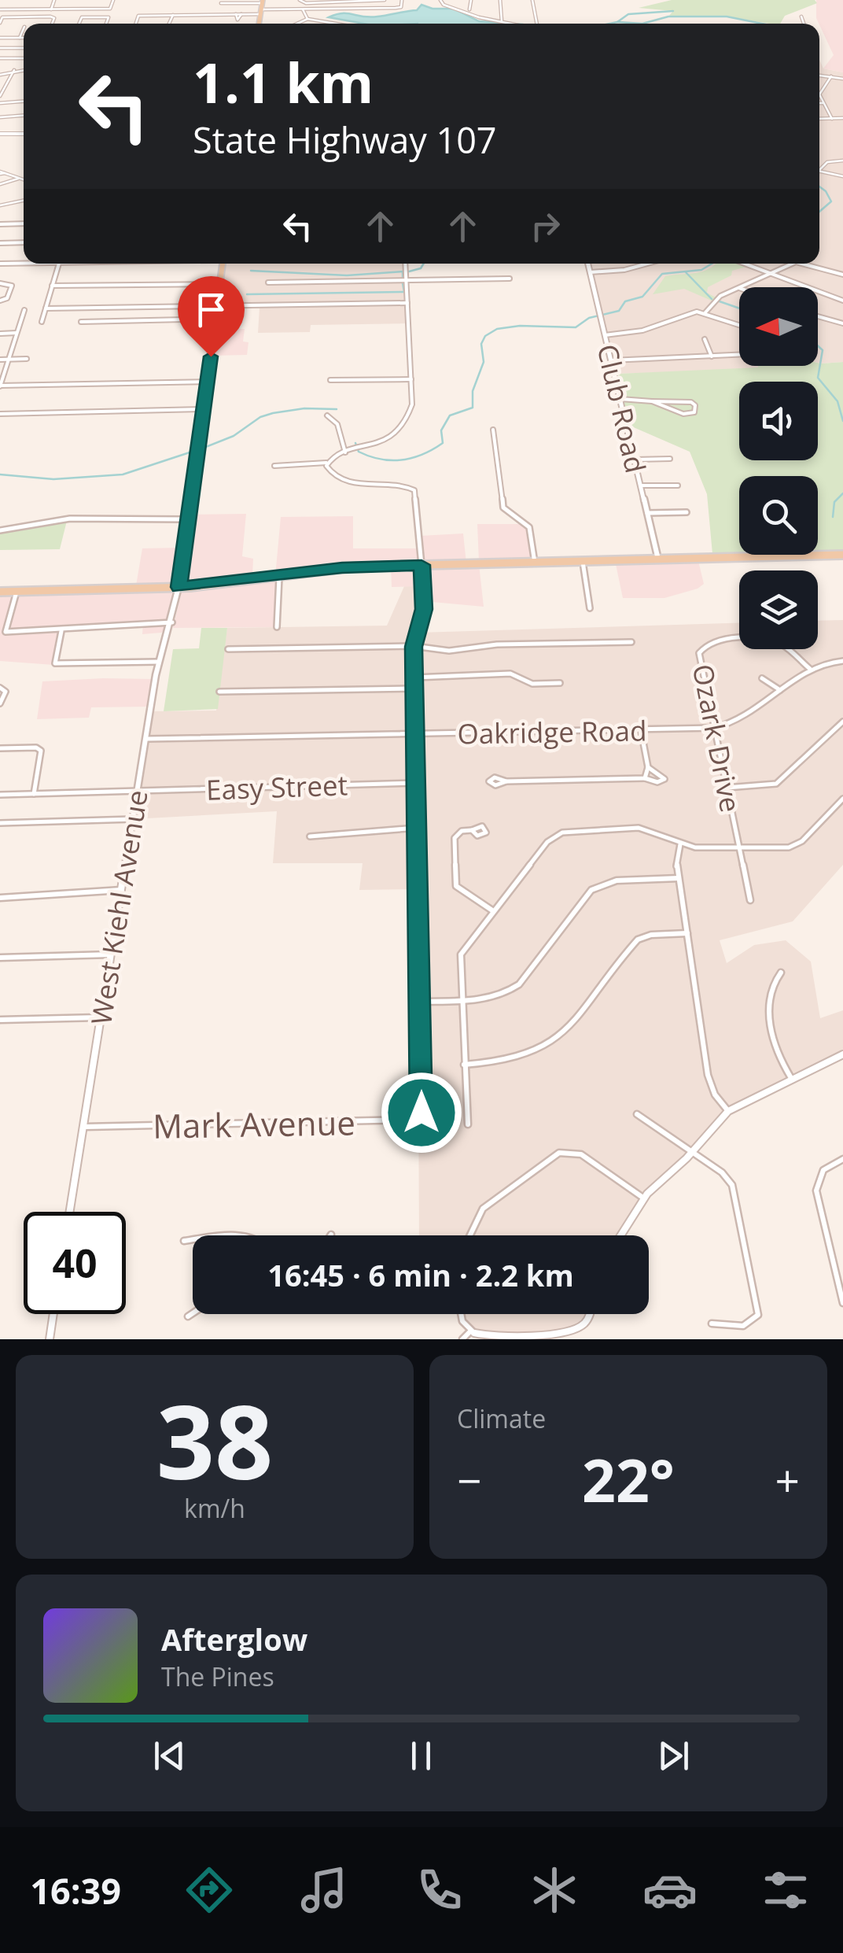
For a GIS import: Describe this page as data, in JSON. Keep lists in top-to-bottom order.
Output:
{
  "streets": {
    "street": [
      "Club Road",
      "Oakridge Road",
      "Ozark Drive",
      "Easy Street",
      "West Kiehl Avenue",
      "Mark Avenue"
    ]
  },
  "crossings": [
    ["Oakridge Road", "Ozark Drive"],
    ["Oakridge Road", "West Kiehl Avenue"],
    ["Easy Street", "West Kiehl Avenue"],
    ["West Kiehl Avenue", "Mark Avenue"]
  ],
  "north": "left",
  "page": {
    "turn": ["1.1 km", "State Highway 107"],
    "limit": "40",
    "trip": "16:45 · 6 min · 2.2 km",
    "tile": [
      ["38", "km/h"],
      "Climate"
    ],
    "heat": ["−", "22°", "+"],
    "song": ["Afterglow", "The Pines"],
    "tabs": "16:39"
  }
}
